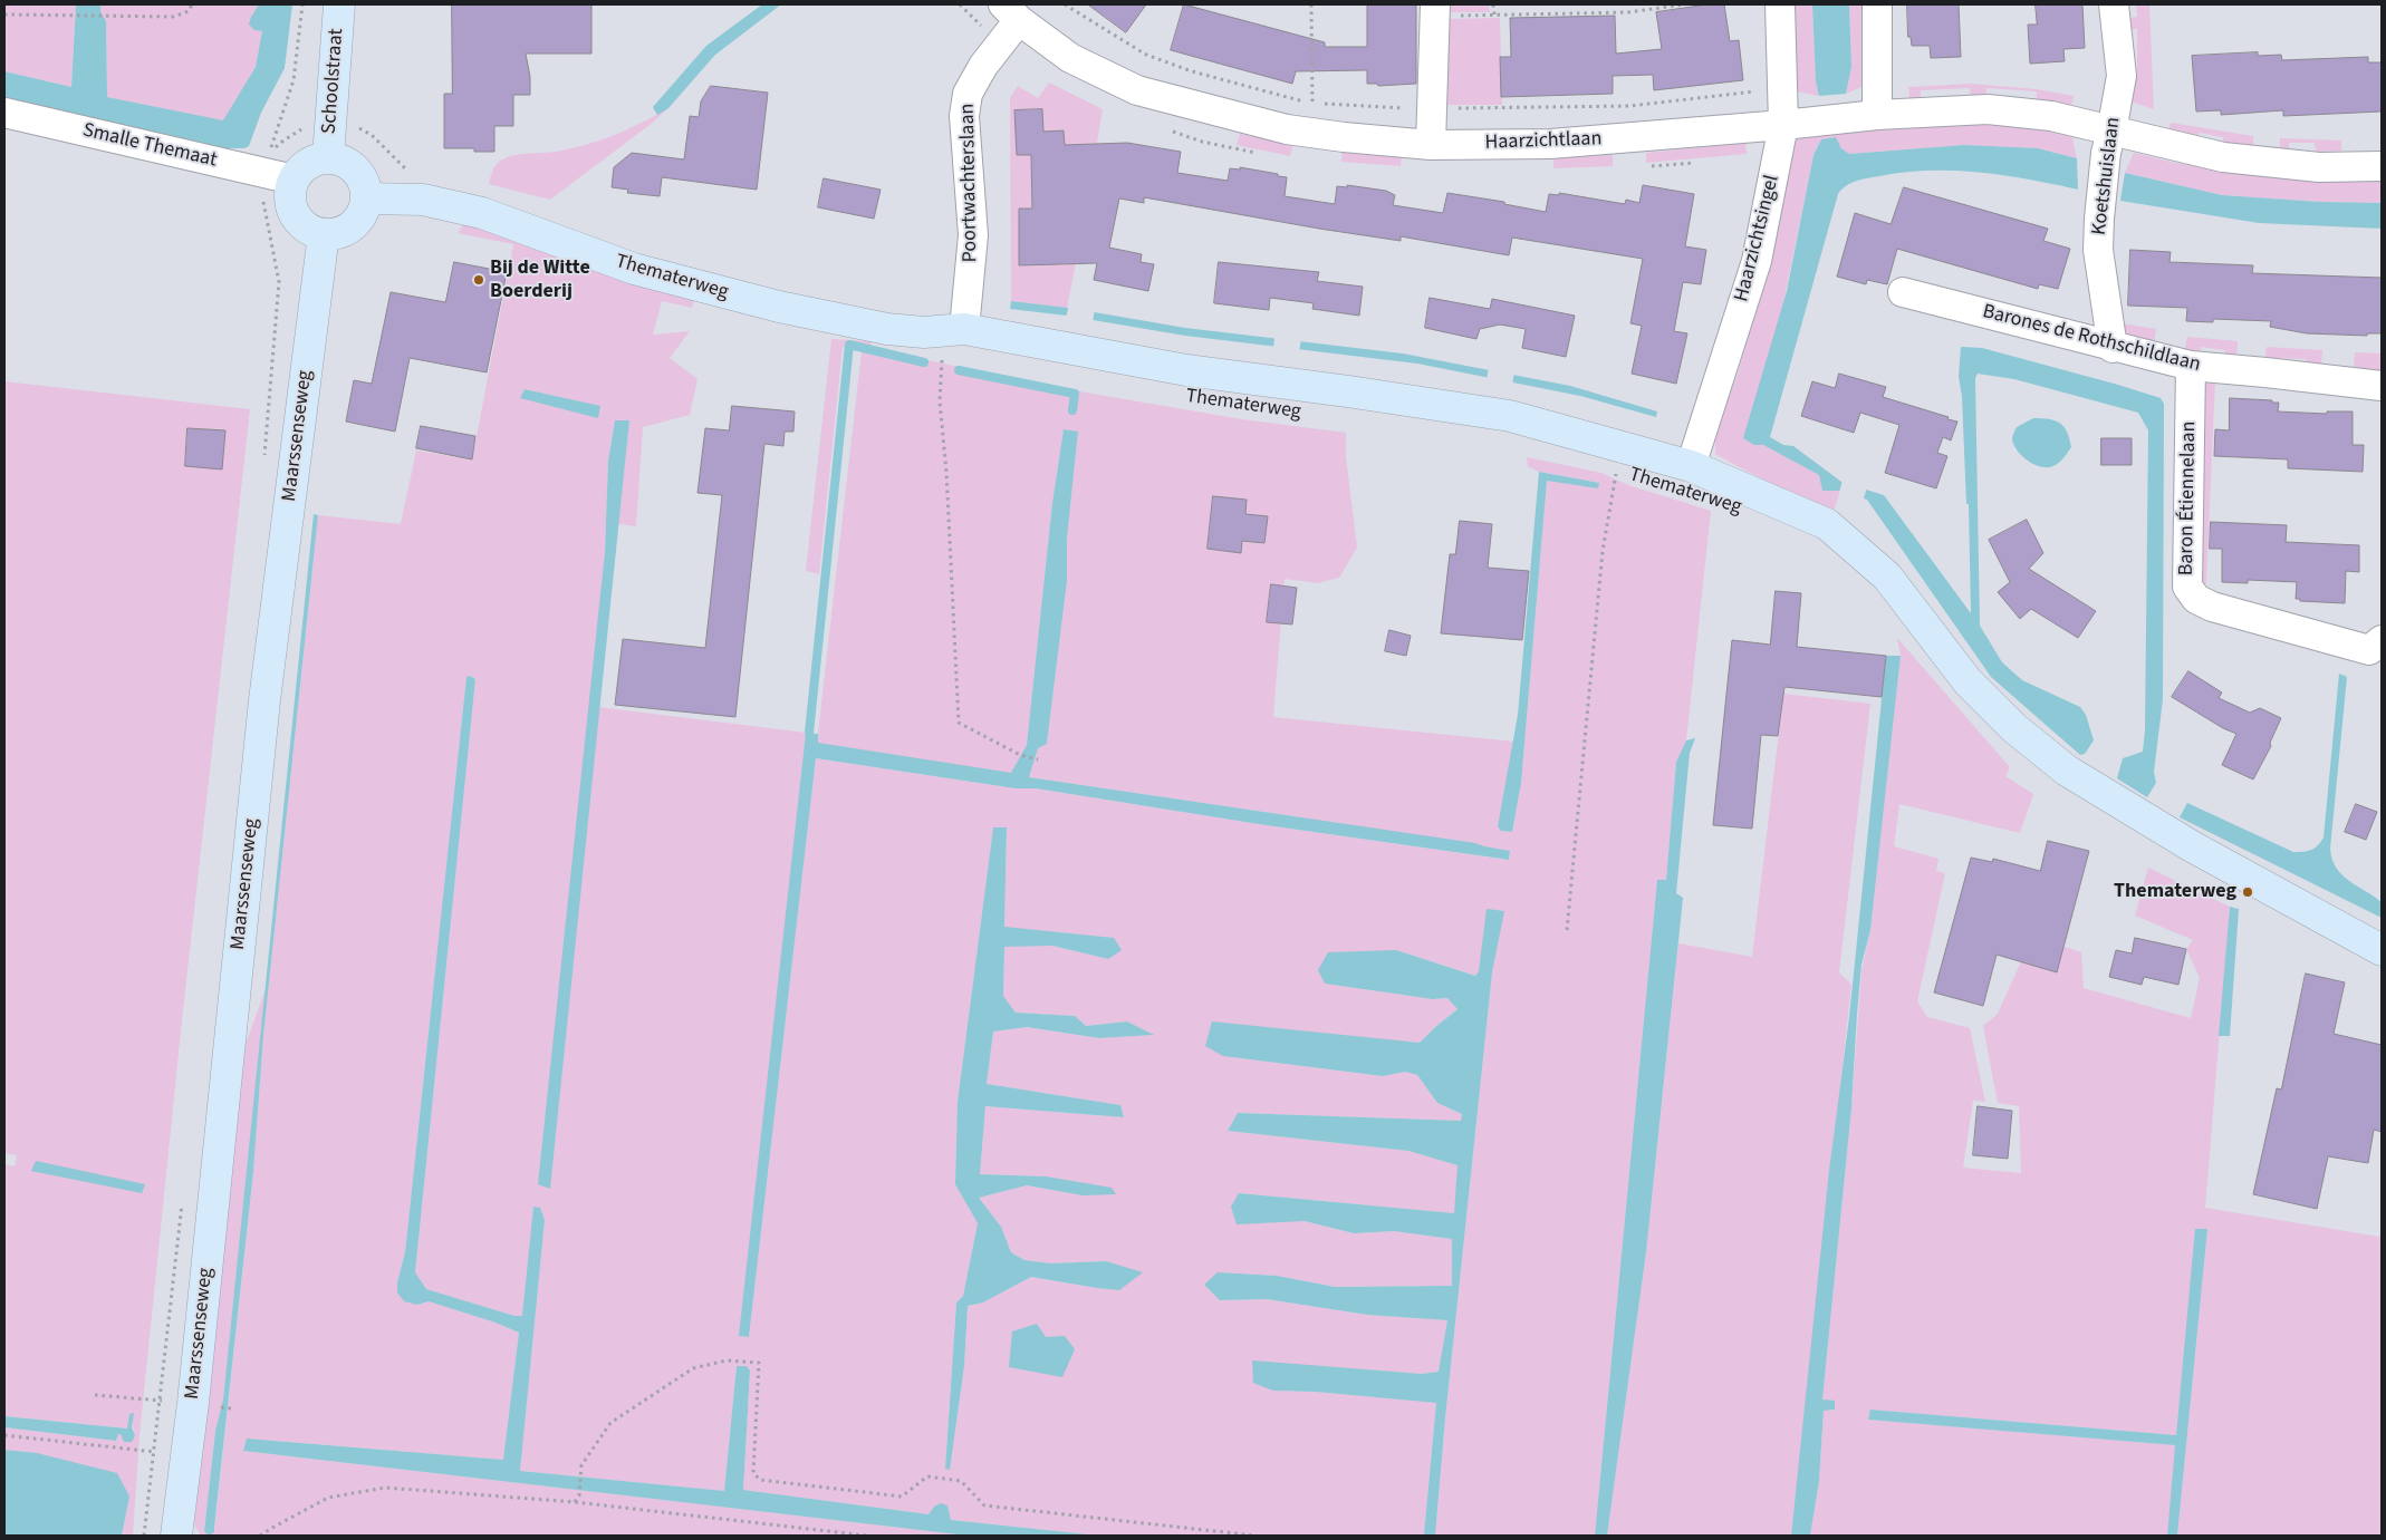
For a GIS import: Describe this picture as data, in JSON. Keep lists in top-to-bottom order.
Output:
{
  "streets": {
    "street": [
      "Schoolstraat",
      "Haarzichtlaan",
      "Smalle Themaat",
      "Koetshuislaan",
      "Poortwachterslaan",
      "Haarzichtsingel",
      "Thematerweg",
      "Barones de Rothschildlaan",
      "Maarssenseweg",
      "Baron Étiennelaan"
    ]
  },
  "crossings": [
    ["Schoolstraat", "Smalle Themaat"],
    ["Schoolstraat", "Thematerweg"],
    ["Schoolstraat", "Maarssenseweg"],
    ["Haarzichtlaan", "Koetshuislaan"],
    ["Haarzichtlaan", "Poortwachterslaan"],
    ["Haarzichtlaan", "Haarzichtsingel"],
    ["Smalle Themaat", "Thematerweg"],
    ["Smalle Themaat", "Maarssenseweg"],
    ["Koetshuislaan", "Barones de Rothschildlaan"],
    ["Poortwachterslaan", "Thematerweg"],
    ["Haarzichtsingel", "Thematerweg"],
    ["Thematerweg", "Maarssenseweg"],
    ["Barones de Rothschildlaan", "Baron Étiennelaan"]
  ],
  "places": ["Bij de Witte Boerderij", "Thematerweg"]
}
